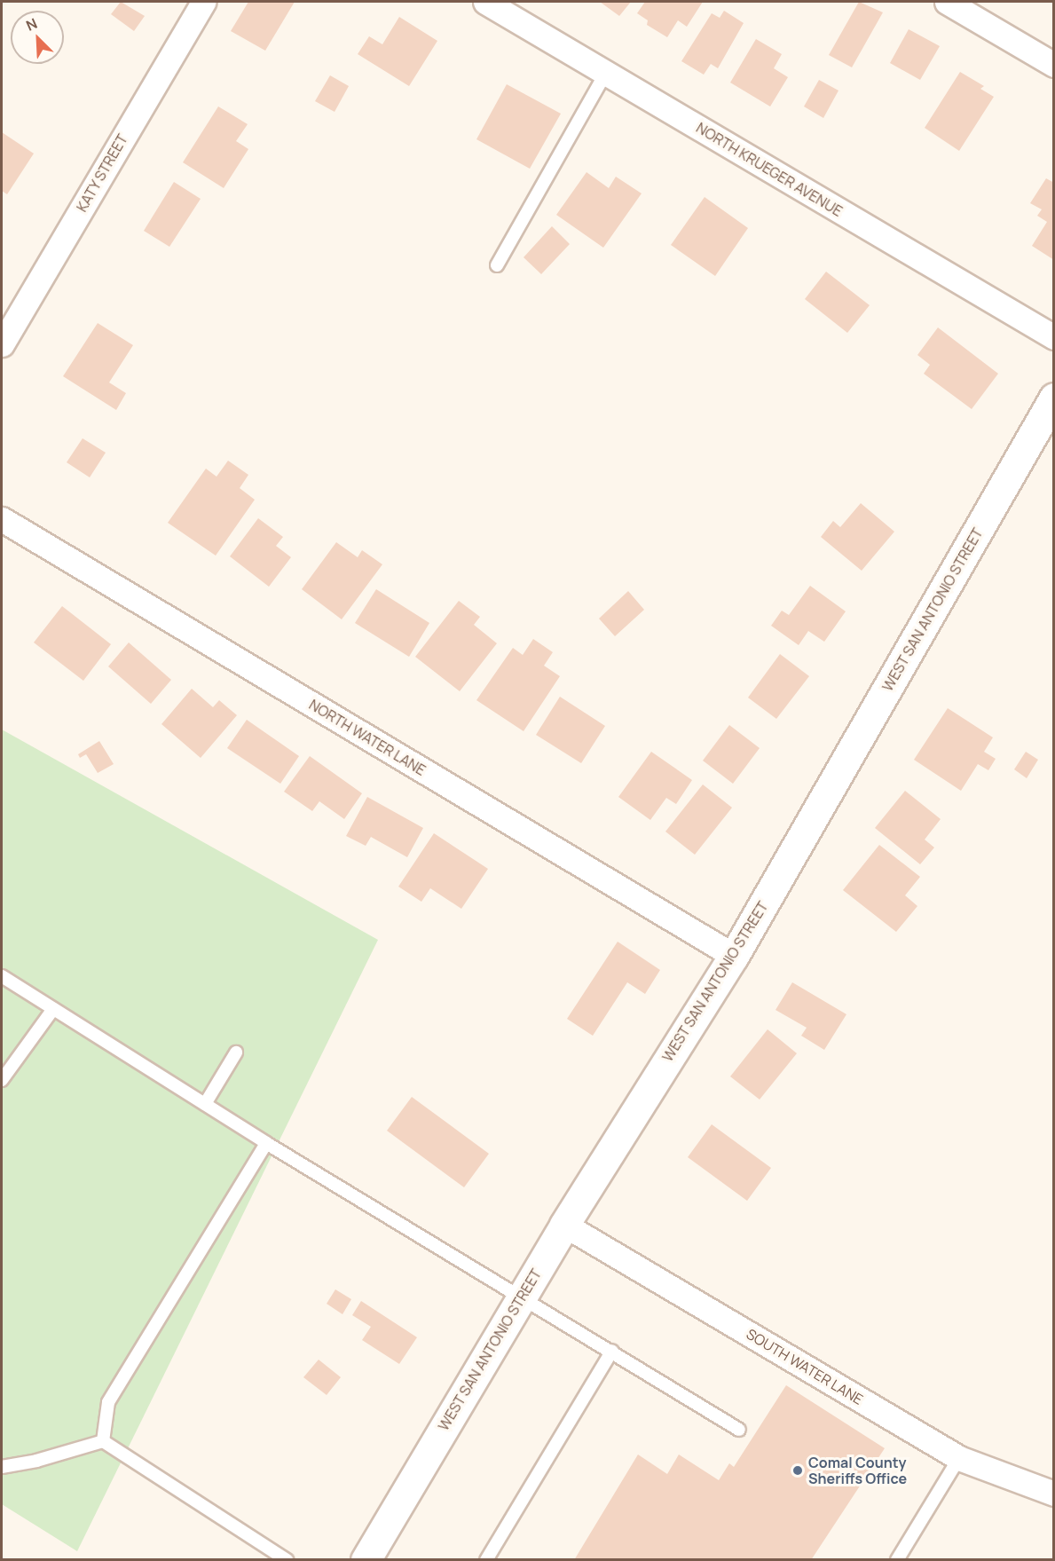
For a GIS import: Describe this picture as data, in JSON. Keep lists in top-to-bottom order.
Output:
{
  "streets": {
    "street": [
      "NORTH KRUEGER AVENUE",
      "KATY STREET",
      "WEST SAN ANTONIO STREET",
      "NORTH WATER LANE",
      "SOUTH WATER LANE"
    ]
  },
  "crossings": [
    ["WEST SAN ANTONIO STREET", "NORTH WATER LANE"],
    ["WEST SAN ANTONIO STREET", "SOUTH WATER LANE"]
  ],
  "places": ["Comal County Sheriffs Office"],
  "north": "top left"
}
